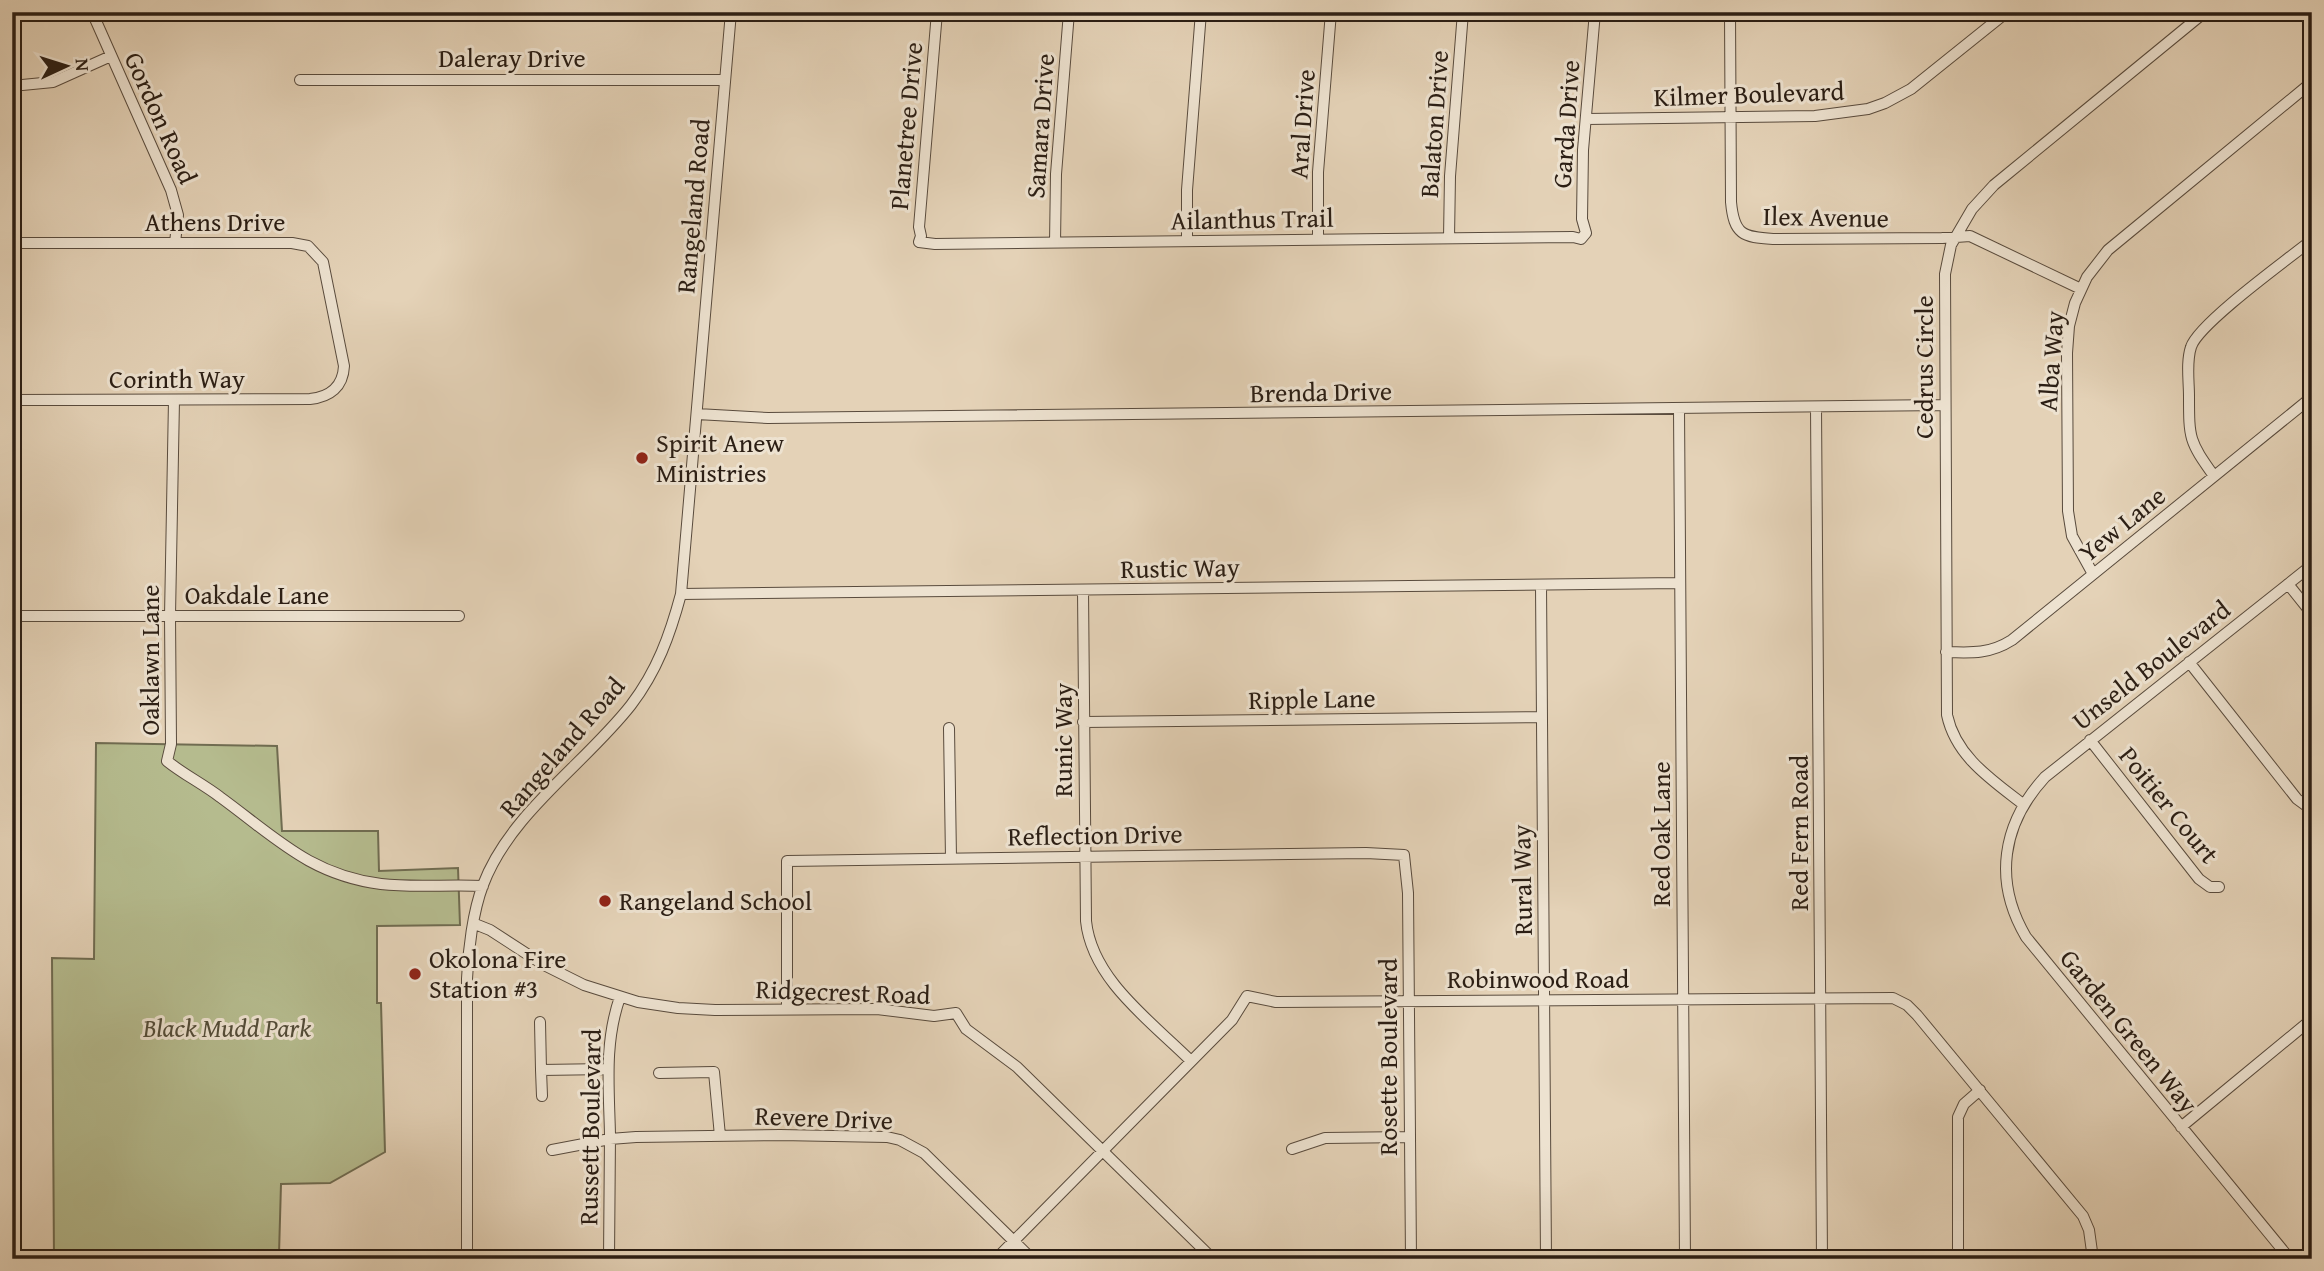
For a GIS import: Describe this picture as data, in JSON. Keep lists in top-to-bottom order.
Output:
{
  "streets": {
    "street": [
      "Daleray Drive",
      "Kilmer Boulevard",
      "Gordon Road",
      "Aral Drive",
      "Balaton Drive",
      "Garda Drive",
      "Planetree Drive",
      "Samara Drive",
      "Rangeland Road",
      "Ilex Avenue",
      "Ailanthus Trail",
      "Athens Drive",
      "Alba Way",
      "Cedrus Circle",
      "Corinth Way",
      "Brenda Drive",
      "Yew Lane",
      "Rustic Way",
      "Oakdale Lane",
      "Oaklawn Lane",
      "Unseld Boulevard",
      "Ripple Lane",
      "Runic Way",
      "Poitier Court",
      "Red Fern Road",
      "Red Oak Lane",
      "Reflection Drive",
      "Rural Way",
      "Robinwood Road",
      "Ridgecrest Road",
      "Garden Green Way",
      "Rosette Boulevard",
      "Revere Drive",
      "Russett Boulevard"
    ]
  },
  "crossings": [
    ["Daleray Drive", "Rangeland Road"],
    ["Kilmer Boulevard", "Garda Drive"],
    ["Kilmer Boulevard", "Ilex Avenue"],
    ["Gordon Road", "Athens Drive"],
    ["Aral Drive", "Ailanthus Trail"],
    ["Balaton Drive", "Ailanthus Trail"],
    ["Garda Drive", "Ailanthus Trail"],
    ["Planetree Drive", "Ailanthus Trail"],
    ["Samara Drive", "Ailanthus Trail"],
    ["Rangeland Road", "Brenda Drive"],
    ["Rangeland Road", "Rustic Way"],
    ["Rangeland Road", "Oaklawn Lane"],
    ["Rangeland Road", "Ridgecrest Road"],
    ["Ilex Avenue", "Alba Way"],
    ["Ilex Avenue", "Cedrus Circle"],
    ["Athens Drive", "Corinth Way"],
    ["Alba Way", "Yew Lane"],
    ["Cedrus Circle", "Brenda Drive"],
    ["Cedrus Circle", "Yew Lane"],
    ["Cedrus Circle", "Unseld Boulevard"],
    ["Cedrus Circle", "Garden Green Way"],
    ["Corinth Way", "Oaklawn Lane"],
    ["Brenda Drive", "Red Fern Road"],
    ["Brenda Drive", "Red Oak Lane"],
    ["Rustic Way", "Runic Way"],
    ["Rustic Way", "Red Oak Lane"],
    ["Rustic Way", "Rural Way"],
    ["Oakdale Lane", "Oaklawn Lane"],
    ["Unseld Boulevard", "Poitier Court"],
    ["Unseld Boulevard", "Garden Green Way"],
    ["Ripple Lane", "Runic Way"],
    ["Ripple Lane", "Rural Way"],
    ["Runic Way", "Reflection Drive"],
    ["Runic Way", "Robinwood Road"],
    ["Red Fern Road", "Robinwood Road"],
    ["Red Oak Lane", "Robinwood Road"],
    ["Reflection Drive", "Ridgecrest Road"],
    ["Reflection Drive", "Rosette Boulevard"],
    ["Rural Way", "Robinwood Road"],
    ["Robinwood Road", "Ridgecrest Road"],
    ["Robinwood Road", "Rosette Boulevard"],
    ["Robinwood Road", "Revere Drive"],
    ["Ridgecrest Road", "Russett Boulevard"],
    ["Revere Drive", "Russett Boulevard"]
  ],
  "parks": ["Black Mudd Park"],
  "places": ["Spirit Anew Ministries", "Rangeland School", "Okolona Fire Station #3"],
  "north": "right"
}
